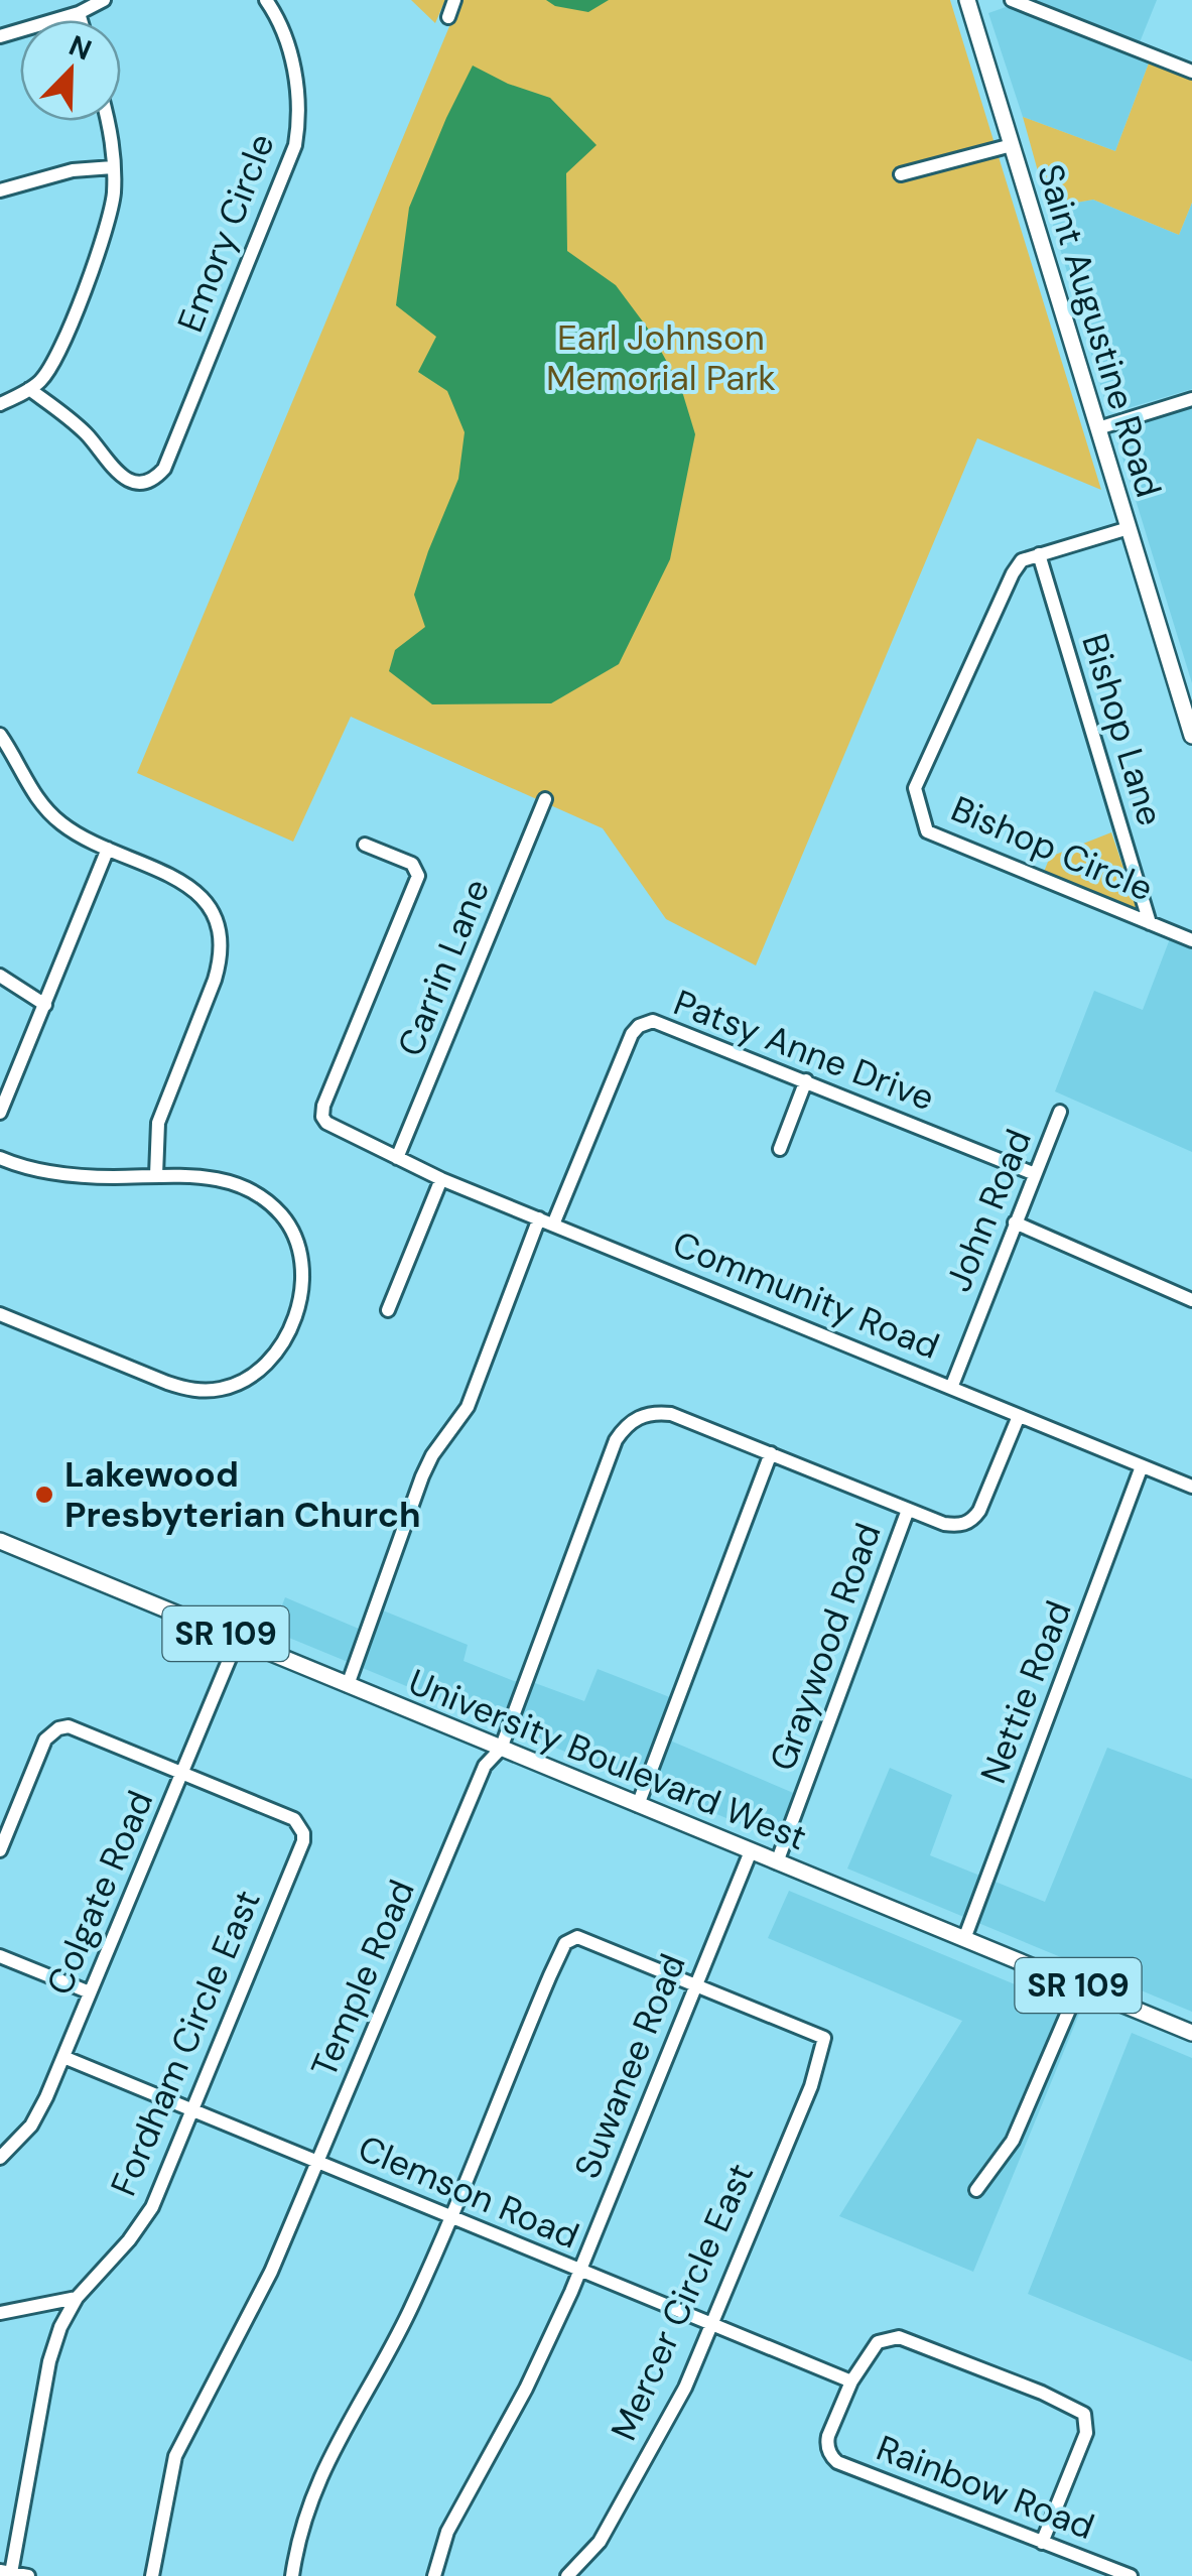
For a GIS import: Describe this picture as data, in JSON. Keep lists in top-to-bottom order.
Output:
{
  "streets": {
    "main road": ["Saint Augustine Road", "SR 109", "University Boulevard West"],
    "street": [
      "Emory Circle",
      "Bishop Lane",
      "Bishop Circle",
      "Carrin Lane",
      "Patsy Anne Drive",
      "John Road",
      "Community Road",
      "Graywood Road",
      "Nettie Road",
      "Colgate Road",
      "Temple Road",
      "Fordham Circle East",
      "Suwanee Road",
      "Clemson Road",
      "Mercer Circle East",
      "Rainbow Road"
    ]
  },
  "crossings": [
    ["Bishop Lane", "Bishop Circle"],
    ["Carrin Lane", "Community Road"],
    ["Patsy Anne Drive", "John Road"],
    ["Patsy Anne Drive", "Community Road"],
    ["John Road", "Community Road"],
    ["Community Road", "Graywood Road"],
    ["Community Road", "Nettie Road"],
    ["Graywood Road", "University Boulevard West"],
    ["Nettie Road", "University Boulevard West"],
    ["University Boulevard West", "Colgate Road"],
    ["University Boulevard West", "Temple Road"],
    ["University Boulevard West", "Suwanee Road"],
    ["Colgate Road", "Fordham Circle East"],
    ["Colgate Road", "Clemson Road"],
    ["Temple Road", "Clemson Road"],
    ["Fordham Circle East", "Clemson Road"],
    ["Suwanee Road", "Clemson Road"],
    ["Suwanee Road", "Mercer Circle East"],
    ["Clemson Road", "Mercer Circle East"],
    ["Clemson Road", "Rainbow Road"]
  ],
  "parks": ["Earl Johnson Memorial Park"],
  "places": ["Lakewood Presbyterian Church"],
  "north": "top right"
}
